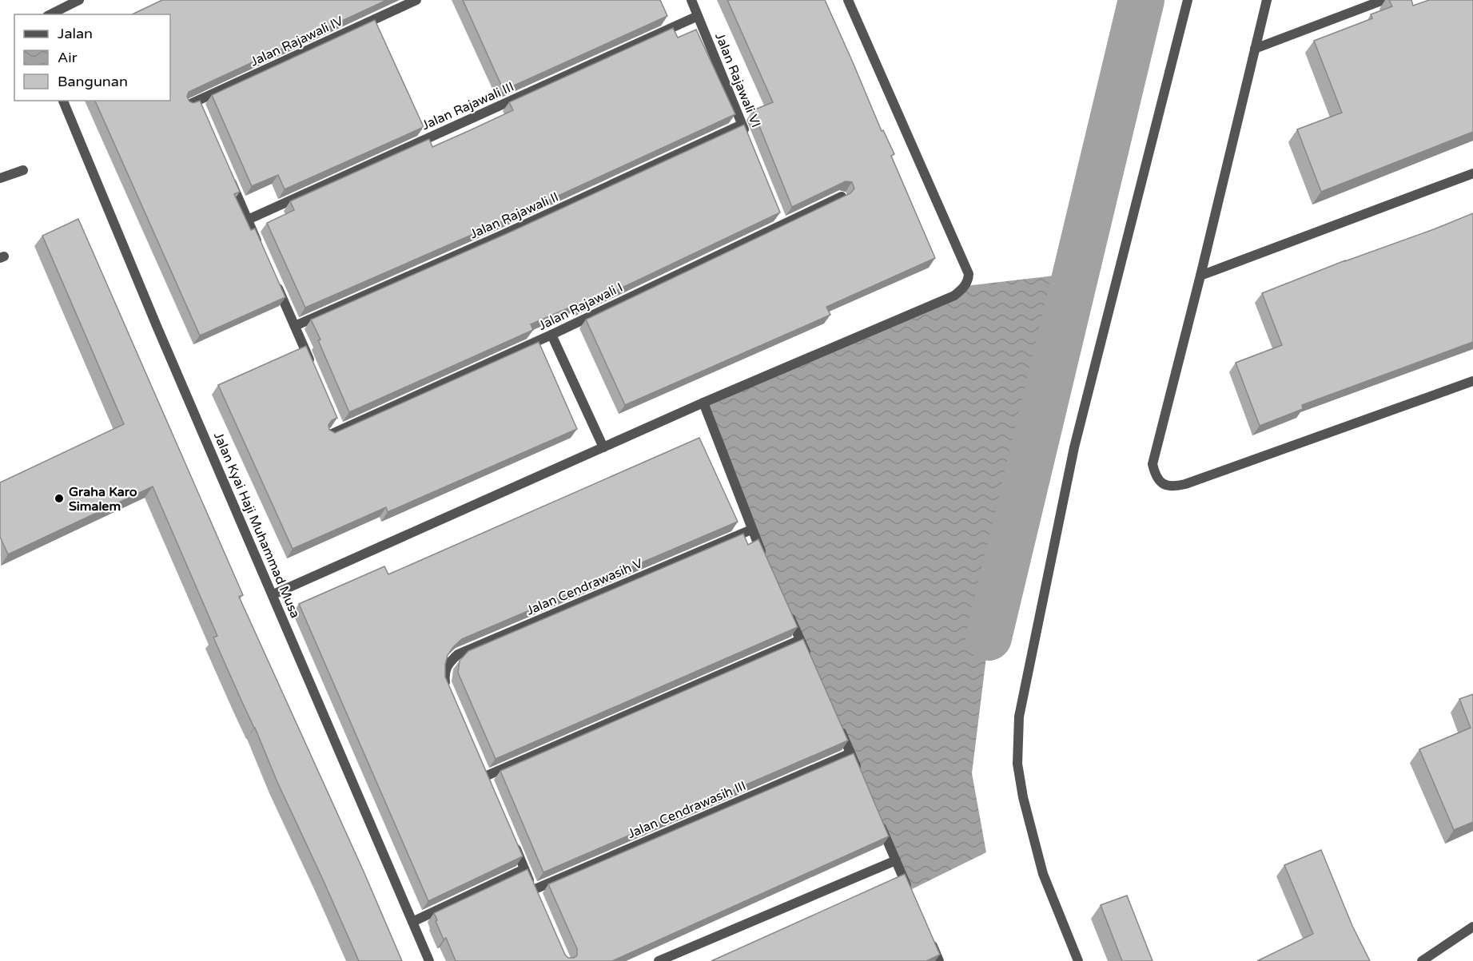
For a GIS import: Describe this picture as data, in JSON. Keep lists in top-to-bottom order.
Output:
{
  "streets": {
    "street": [
      "Jalan Rajawali IV",
      "Jalan Rajawali VI",
      "Jalan Rajawali III",
      "Jalan Rajawali II",
      "Jalan Rajawali I",
      "Jalan Kyai Haji Muhammad Musa",
      "Jalan Cendrawasih V",
      "Jalan Cendrawasih III"
    ]
  },
  "crossings": [
    ["Jalan Rajawali VI", "Jalan Rajawali III"],
    ["Jalan Rajawali VI", "Jalan Rajawali II"]
  ],
  "places": ["Graha Karo Simalem"],
  "legend": ["Jalan", "Air", "Bangunan"]
}
